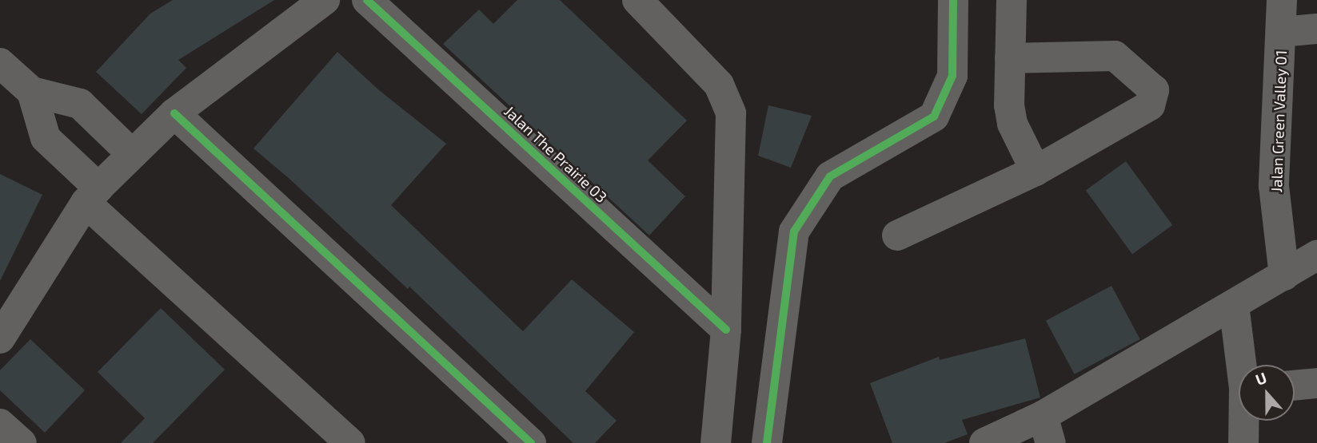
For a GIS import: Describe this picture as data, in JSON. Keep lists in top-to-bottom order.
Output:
{
  "streets": {
    "street": ["Jalan Green Valley 01", "Jalan The Prairie 03"]
  },
  "north": "top"
}
